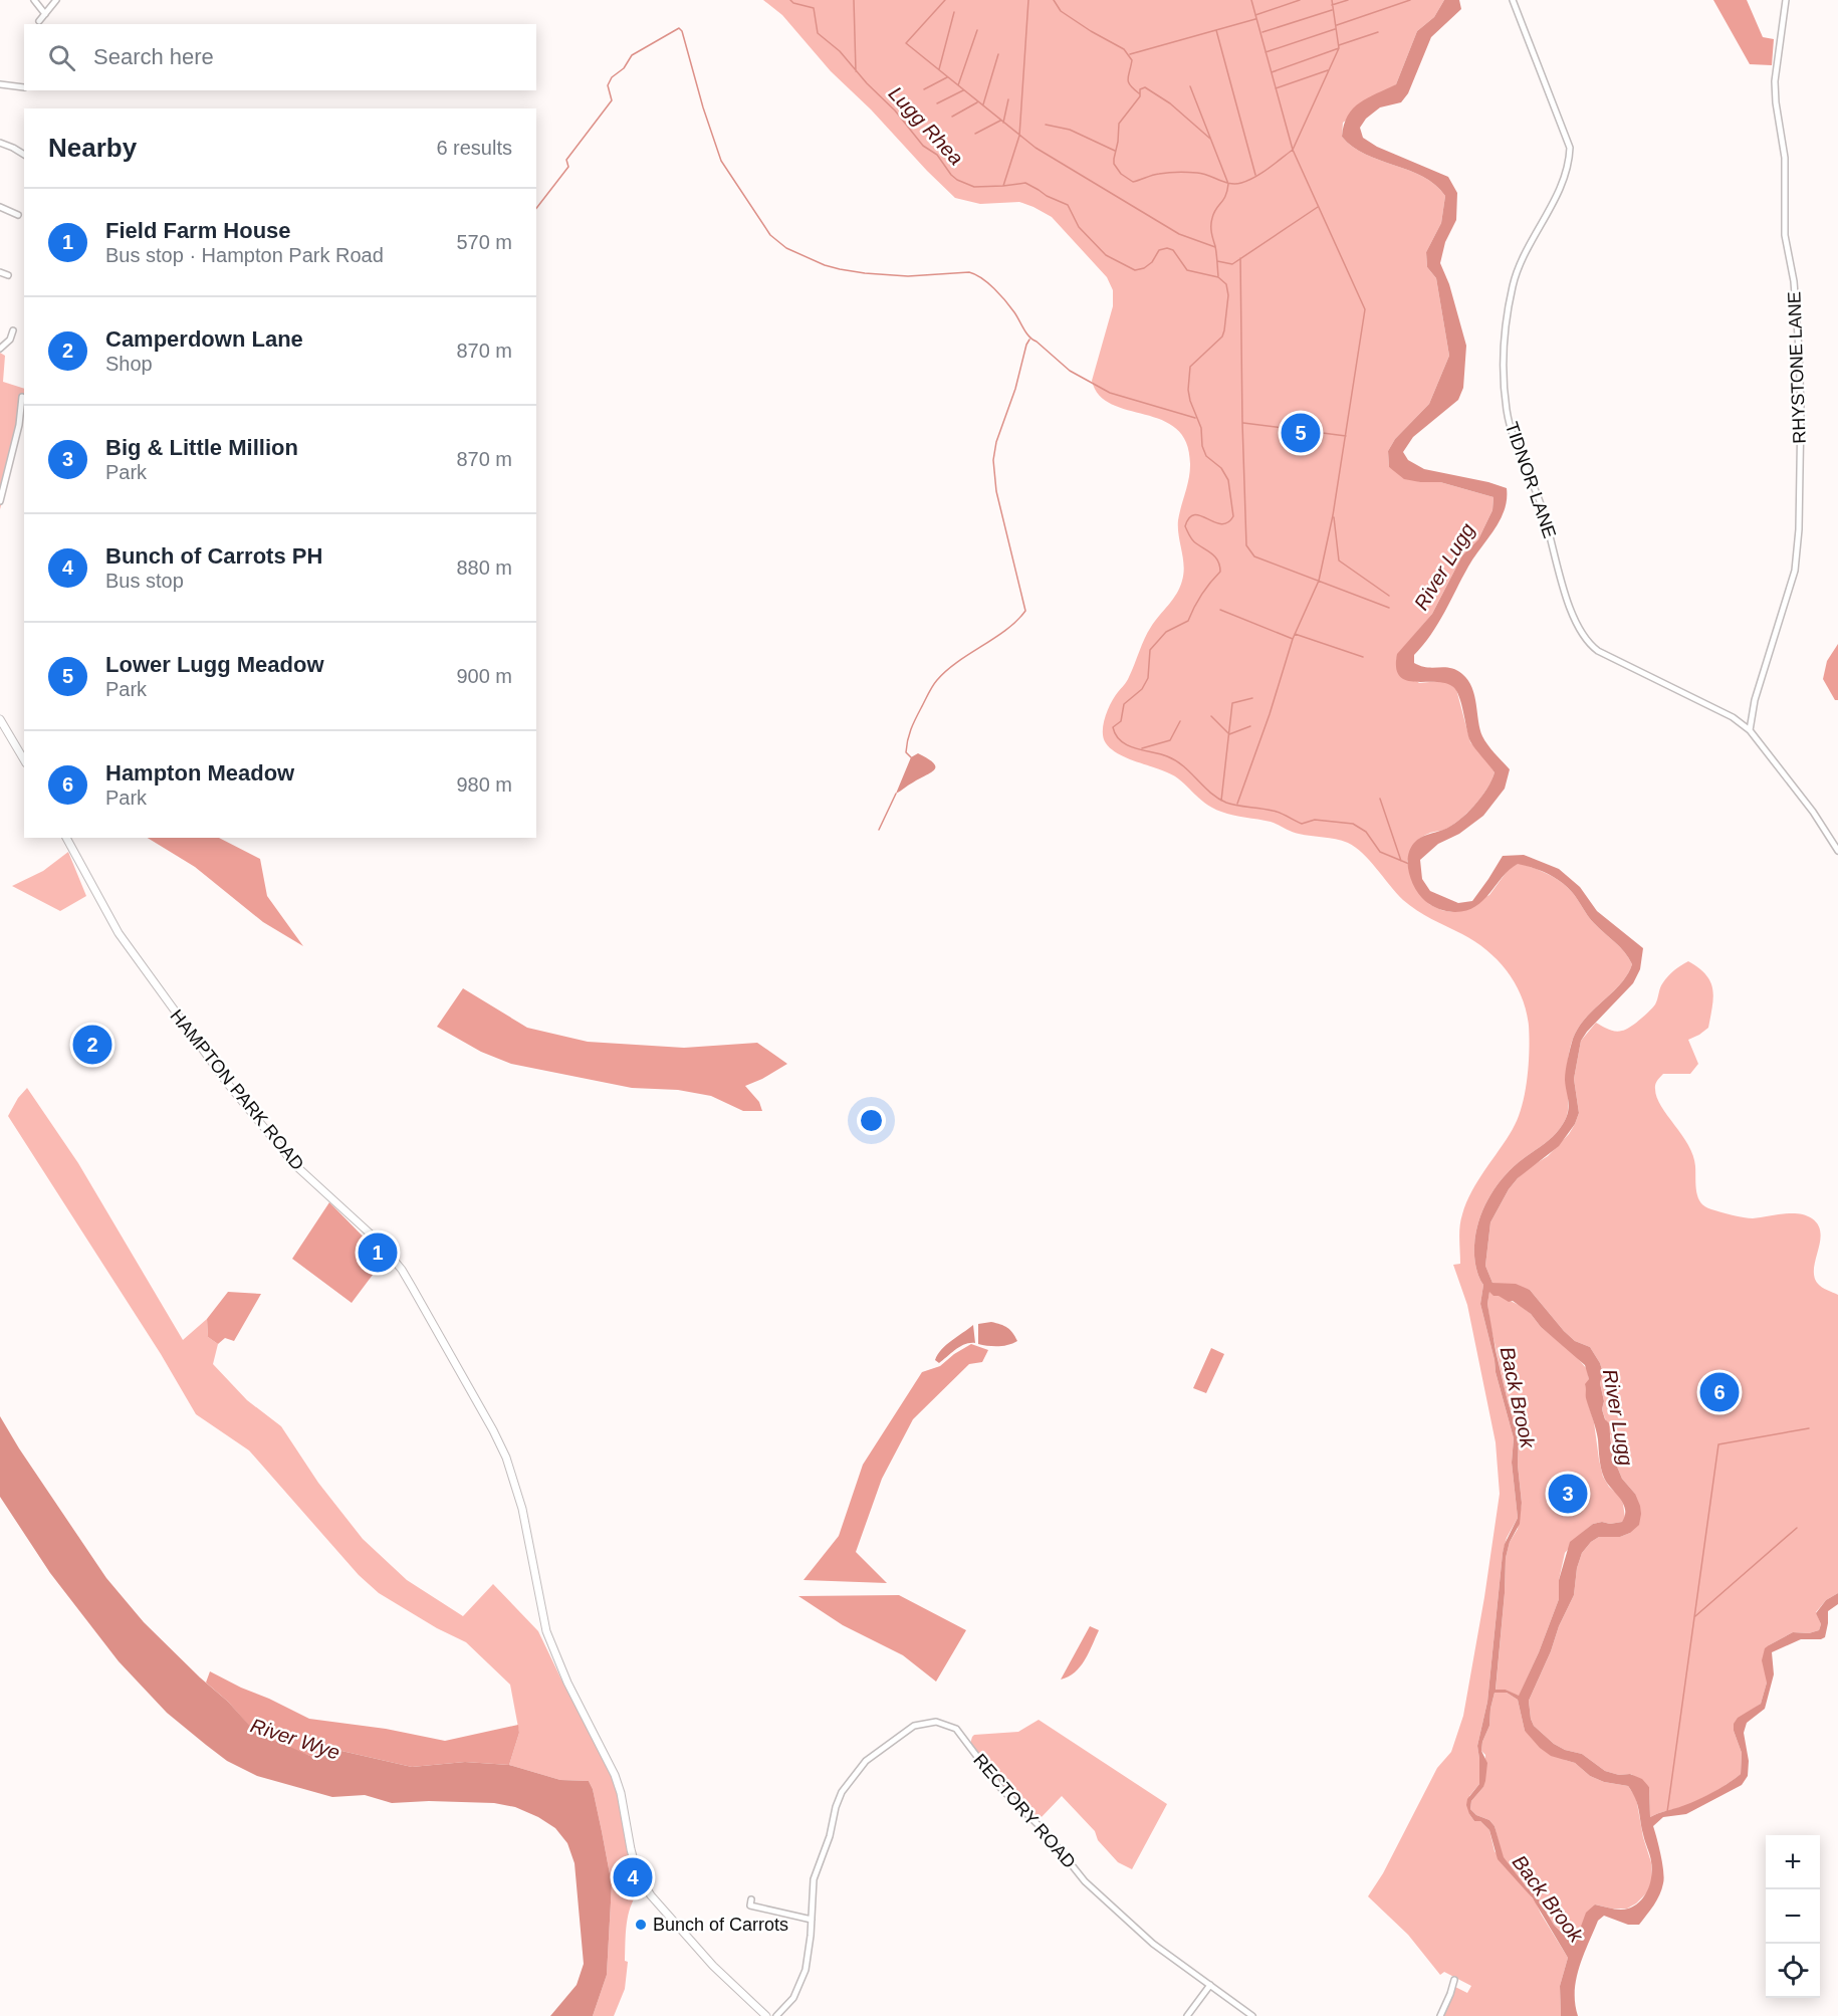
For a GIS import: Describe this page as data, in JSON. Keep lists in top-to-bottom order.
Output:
{
  "streets": {
    "main road": ["HAMPTON PARK ROAD"],
    "street": ["RHYSTONE LANE", "TIDNOR LANE", "RECTORY ROAD"]
  },
  "crossings": [
    ["RHYSTONE LANE", "TIDNOR LANE"]
  ],
  "water": [
    "Lugg Rhea",
    "River Lugg",
    "Back Brook",
    "River Wye"
  ],
  "places": ["Bunch of Carrots"],
  "page": {
    "search": "Search here",
    "heading": ["Nearby", "6 results"],
    "list": [
      {
        "mark": "1",
        "name": "Field Farm House",
        "note": "Bus stop · Hampton Park Road",
        "value": "570 m"
      },
      {
        "mark": "2",
        "name": "Camperdown Lane",
        "note": "Shop",
        "value": "870 m"
      },
      {
        "mark": "3",
        "name": "Big & Little Million",
        "note": "Park",
        "value": "870 m"
      },
      {
        "mark": "4",
        "name": "Bunch of Carrots PH",
        "note": "Bus stop",
        "value": "880 m"
      },
      {
        "mark": "5",
        "name": "Lower Lugg Meadow",
        "note": "Park",
        "value": "900 m"
      },
      {
        "mark": "6",
        "name": "Hampton Meadow",
        "note": "Park",
        "value": "980 m"
      }
    ],
    "pins": [
      "5",
      "2",
      "1",
      "6",
      "3",
      "4"
    ],
    "map_buttons": ["+", "−"]
  }
}
